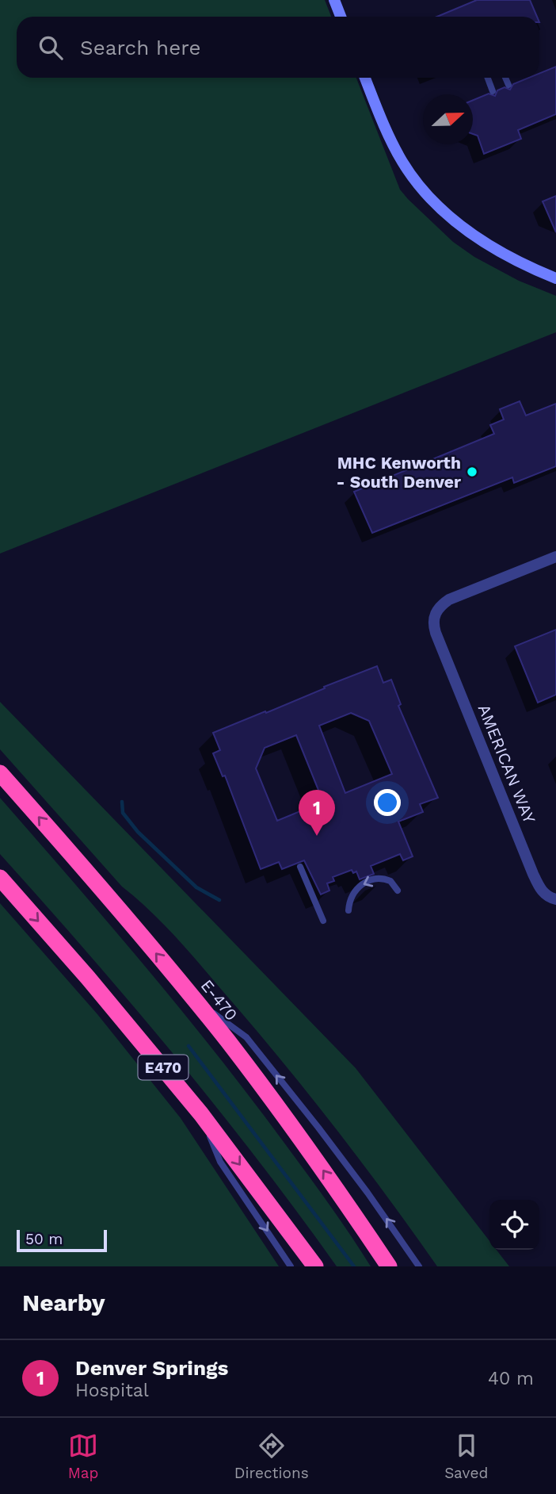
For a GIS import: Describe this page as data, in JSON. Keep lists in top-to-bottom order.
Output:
{
  "streets": {
    "highway": ["E-470", "E470"],
    "street": ["AMERICAN WAY"]
  },
  "places": ["MHC Kenworth - South Denver"],
  "scale_bar": "50 m",
  "north": "right",
  "page": {
    "search": "Search here",
    "pins": "1",
    "scale": "50 m",
    "heading": "Nearby",
    "list": [
      {
        "mark": "1",
        "name": "Denver Springs",
        "note": "Hospital",
        "value": "40 m"
      }
    ],
    "nav": ["Map", "Directions", "Saved"]
  }
}
